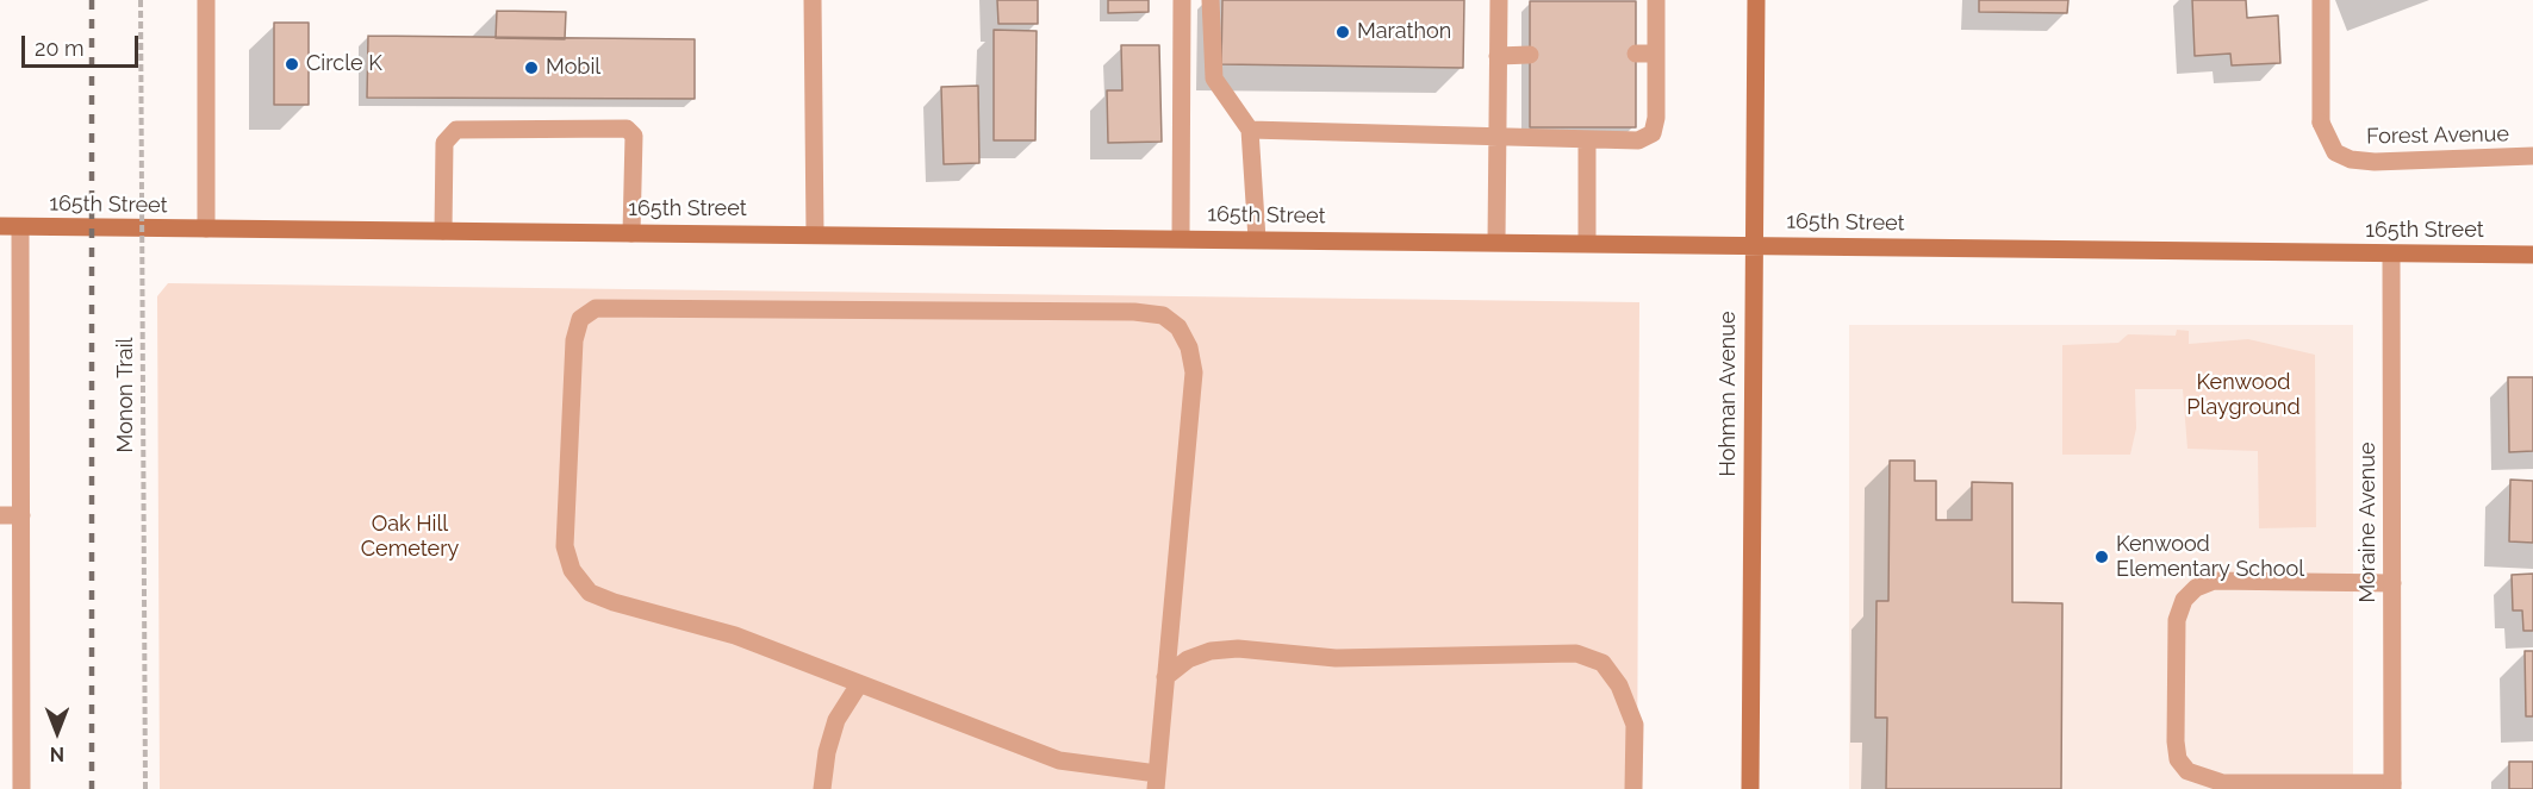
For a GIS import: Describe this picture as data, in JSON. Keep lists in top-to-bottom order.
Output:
{
  "streets": {
    "main road": ["165th Street", "Hohman Avenue"],
    "street": ["Forest Avenue", "Moraine Avenue"],
    "path": ["Monon Trail"]
  },
  "crossings": [
    ["165th Street", "Hohman Avenue"],
    ["165th Street", "Moraine Avenue"]
  ],
  "parks": ["Kenwood Playground", "Oak Hill Cemetery"],
  "places": [
    "Marathon",
    "Circle K",
    "Mobil",
    "Kenwood Elementary School"
  ],
  "scale_bar": "20 m",
  "north": "bottom"
}
